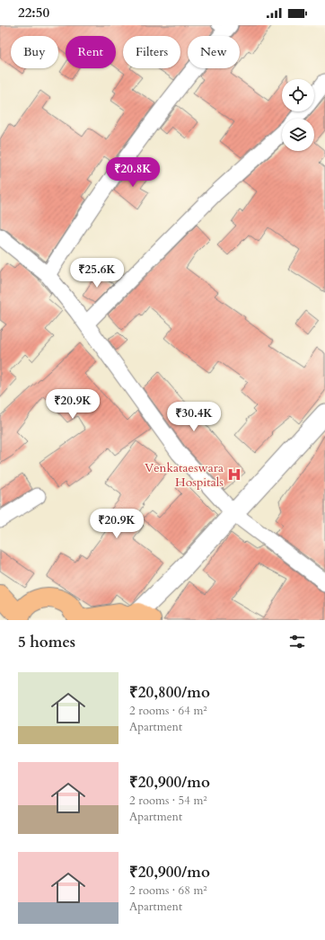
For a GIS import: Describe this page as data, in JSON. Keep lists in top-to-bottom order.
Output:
{
  "places": {
    "hospital": ["Venkataeswara Hospitals"]
  },
  "page": {
    "status": "22:50",
    "chip": [
      "Buy",
      "Rent",
      "Filters",
      "New"
    ],
    "price": [
      "₹20.8K",
      "₹25.6K",
      "₹20.9K",
      "₹30.4K",
      "₹20.9K"
    ],
    "heading": "5 homes",
    "list": [
      {
        "name": "₹20,800/mo",
        "note": "2 rooms · 64 m² · Apartment"
      },
      {
        "name": "₹20,900/mo",
        "note": "2 rooms · 54 m² · Apartment"
      },
      {
        "name": "₹20,900/mo",
        "note": "2 rooms · 68 m² · Apartment"
      }
    ]
  }
}
